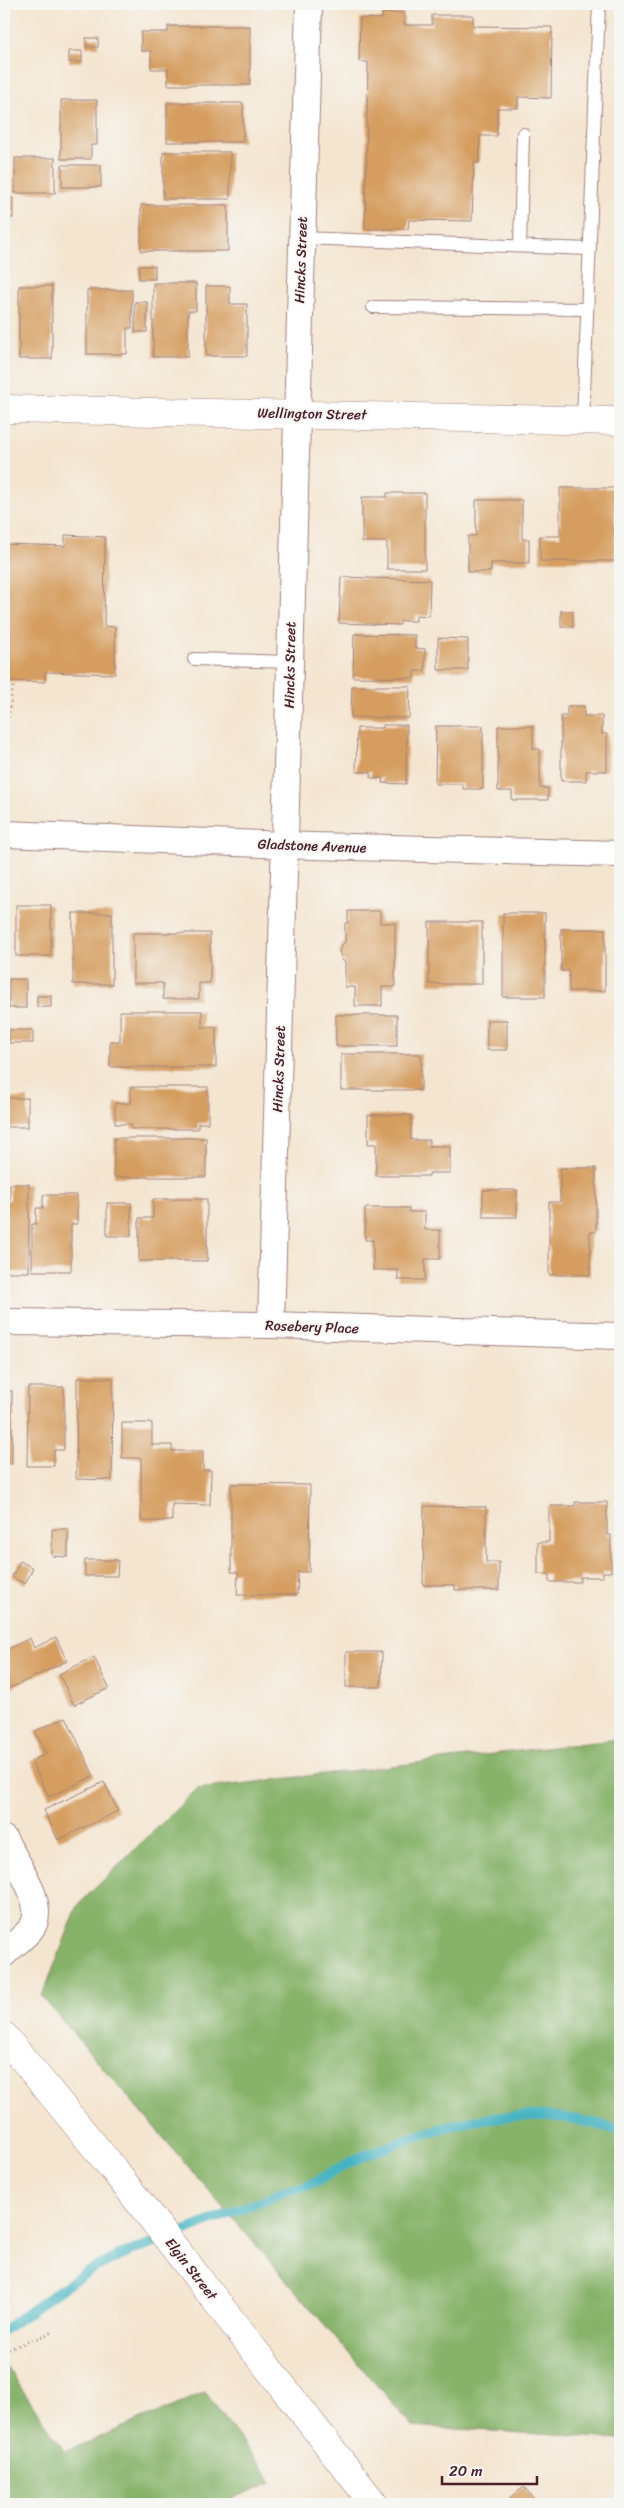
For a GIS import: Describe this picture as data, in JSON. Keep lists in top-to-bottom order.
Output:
{
  "streets": {
    "street": [
      "Hincks Street",
      "Wellington Street",
      "Gladstone Avenue",
      "Rosebery Place",
      "Elgin Street"
    ]
  },
  "crossings": [
    ["Hincks Street", "Wellington Street"],
    ["Hincks Street", "Gladstone Avenue"],
    ["Hincks Street", "Rosebery Place"]
  ],
  "scale_bar": "20 m"
}
